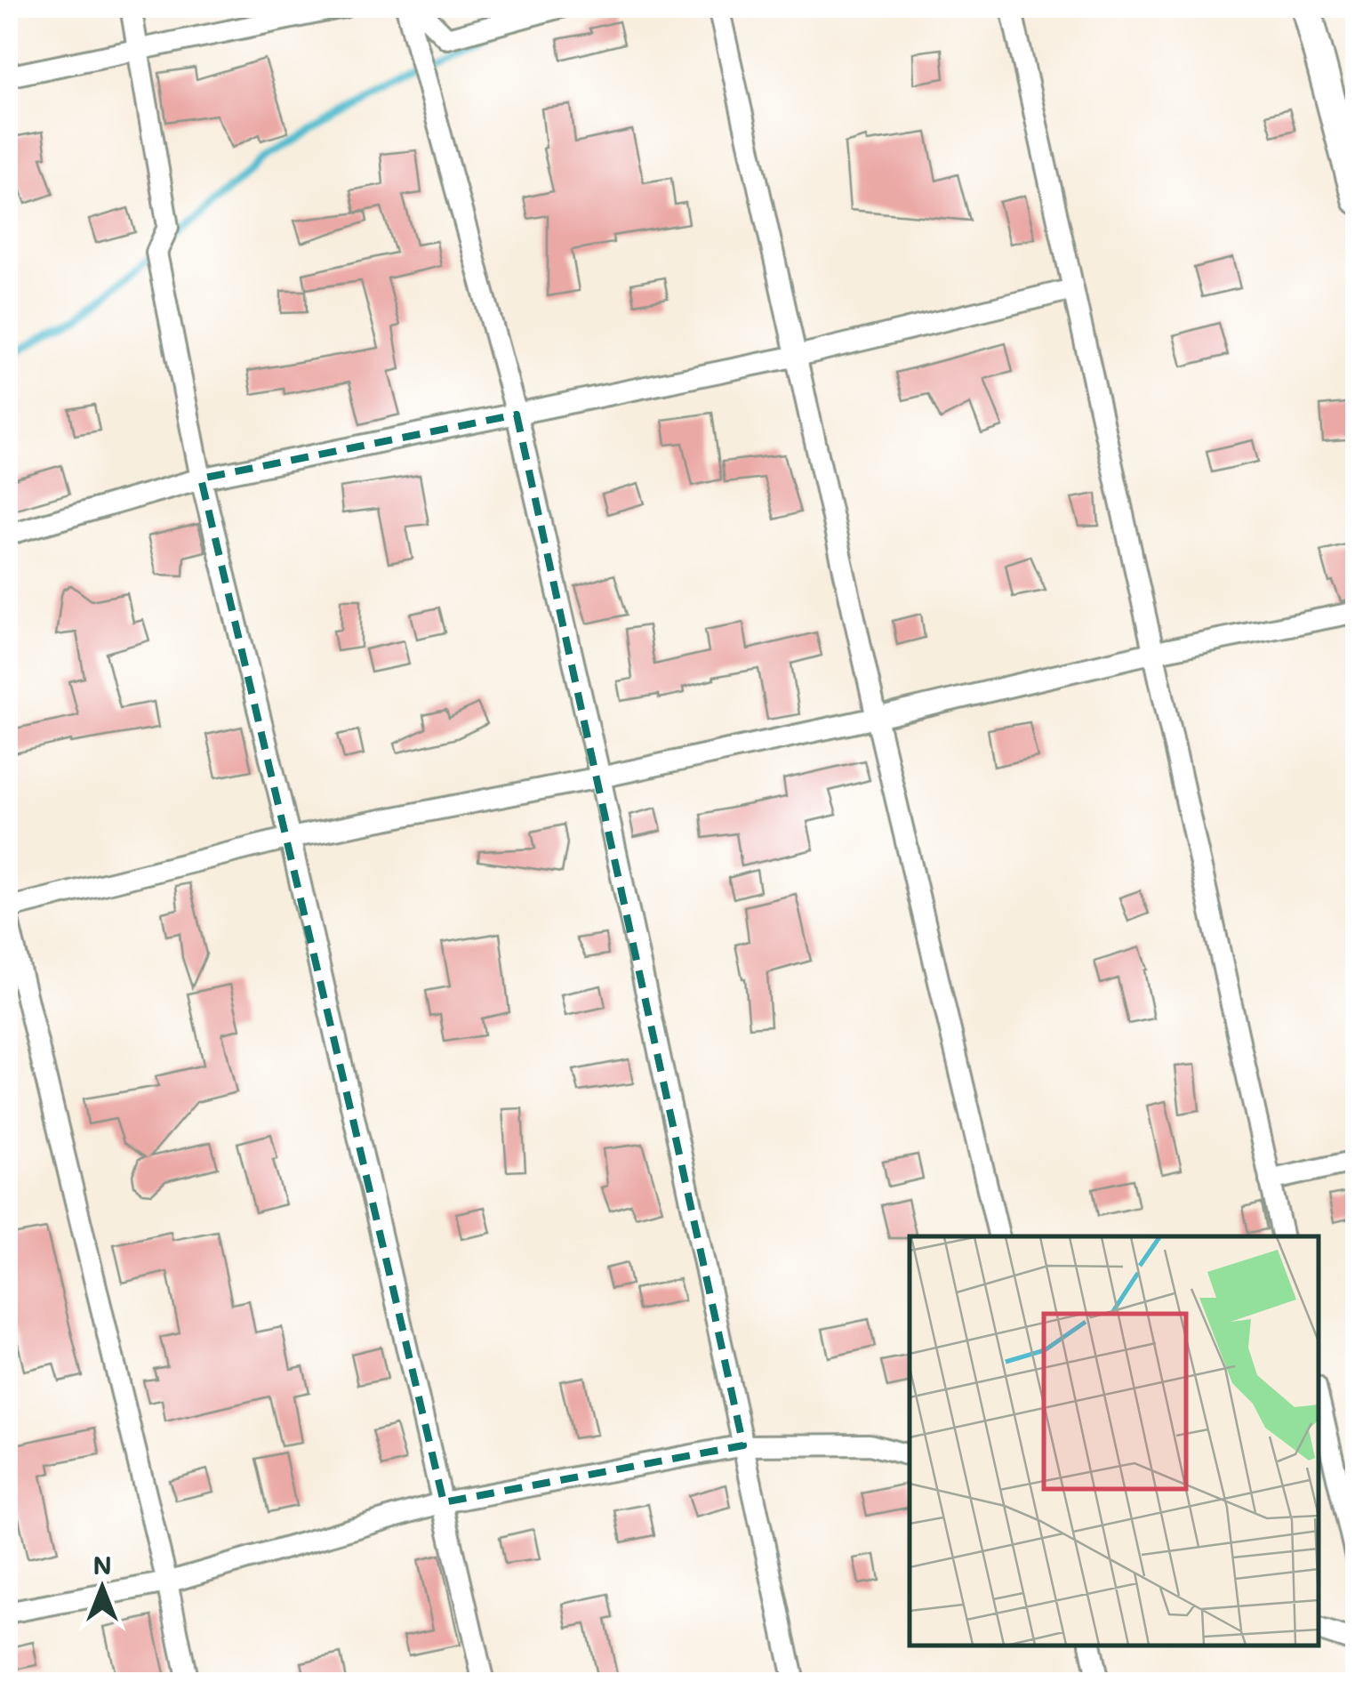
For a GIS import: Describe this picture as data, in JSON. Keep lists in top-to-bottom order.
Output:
{
  "north": "top"
}
